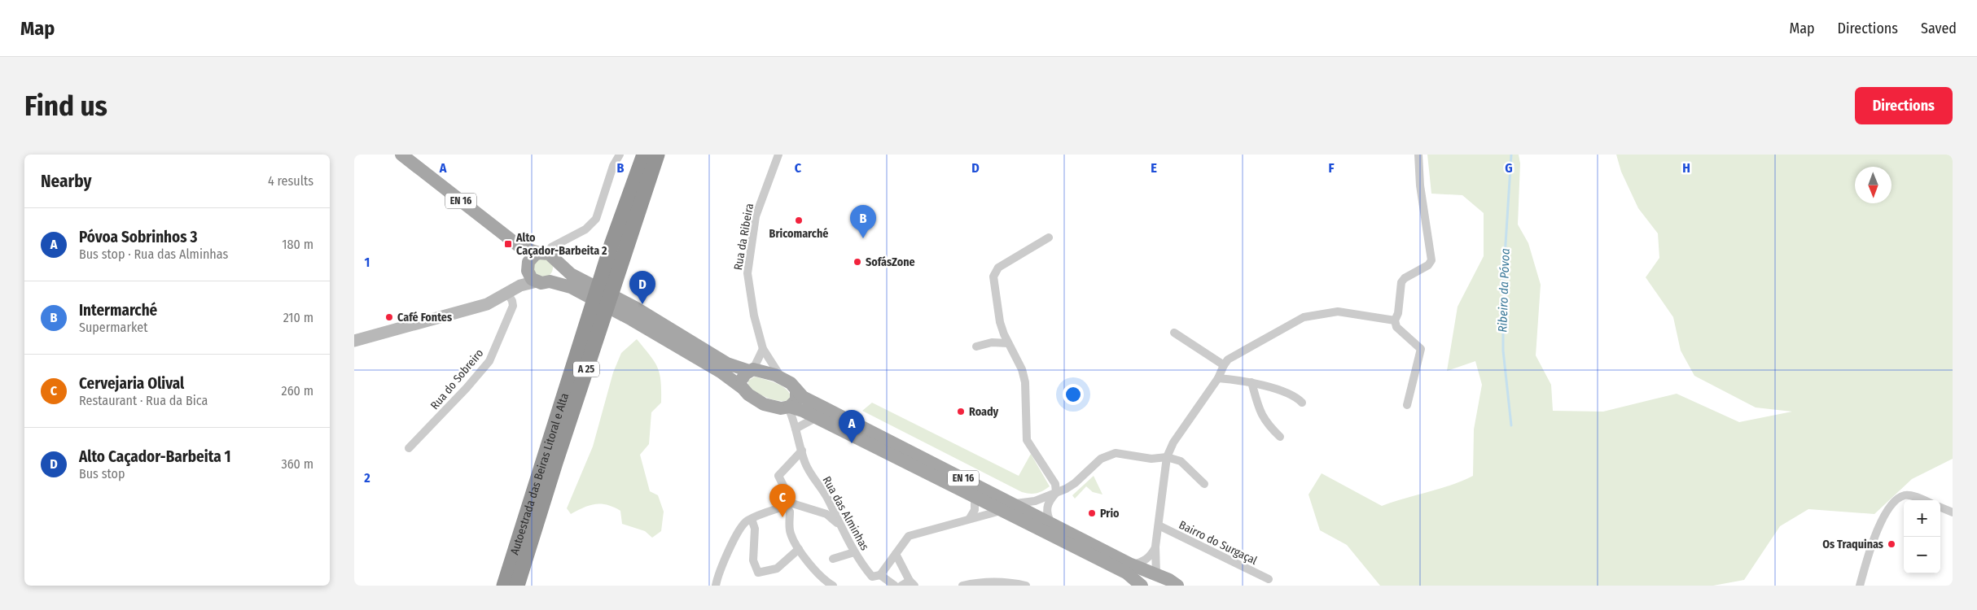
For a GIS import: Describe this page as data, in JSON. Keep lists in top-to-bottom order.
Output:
{
  "streets": {
    "highway": ["A 25", "Autoestrada das Beiras Litoral e Alta"],
    "main road": ["EN 16"],
    "street": [
      "Rua da Ribeira",
      "Rua do Sobreiro",
      "Rua das Alminhas",
      "Bairro do Surgaçal"
    ]
  },
  "crossings": [
    ["EN 16", "Rua da Ribeira"]
  ],
  "water": ["Ribeiro da Póvoa"],
  "places": {
    "other": [
      "Bricomarché",
      "SofásZone",
      "Café Fontes",
      "Roady",
      "Prio",
      "Os Traquinas"
    ],
    "transit": ["Alto Caçador-Barbeita 2"]
  },
  "north": "bottom",
  "page": {
    "header": "Map",
    "nav": ["Map", "Directions", "Saved"],
    "buttons": "Directions",
    "title": "Find us",
    "heading": ["Nearby", "4 results"],
    "pins": [
      "B",
      "D",
      "A",
      "C"
    ],
    "list": [
      {
        "mark": "A",
        "name": "Póvoa Sobrinhos 3",
        "note": "Bus stop · Rua das Alminhas",
        "value": "180 m"
      },
      {
        "mark": "B",
        "name": "Intermarché",
        "note": "Supermarket",
        "value": "210 m"
      },
      {
        "mark": "C",
        "name": "Cervejaria Olival",
        "note": "Restaurant · Rua da Bica",
        "value": "260 m"
      },
      {
        "mark": "D",
        "name": "Alto Caçador-Barbeita 1",
        "note": "Bus stop",
        "value": "360 m"
      }
    ],
    "map_buttons": ["+", "−"]
  },
  "grid": {
    "columns": [
      "A",
      "B",
      "C",
      "D",
      "E",
      "F",
      "G",
      "H"
    ],
    "rows": ["1", "2"]
  }
}
